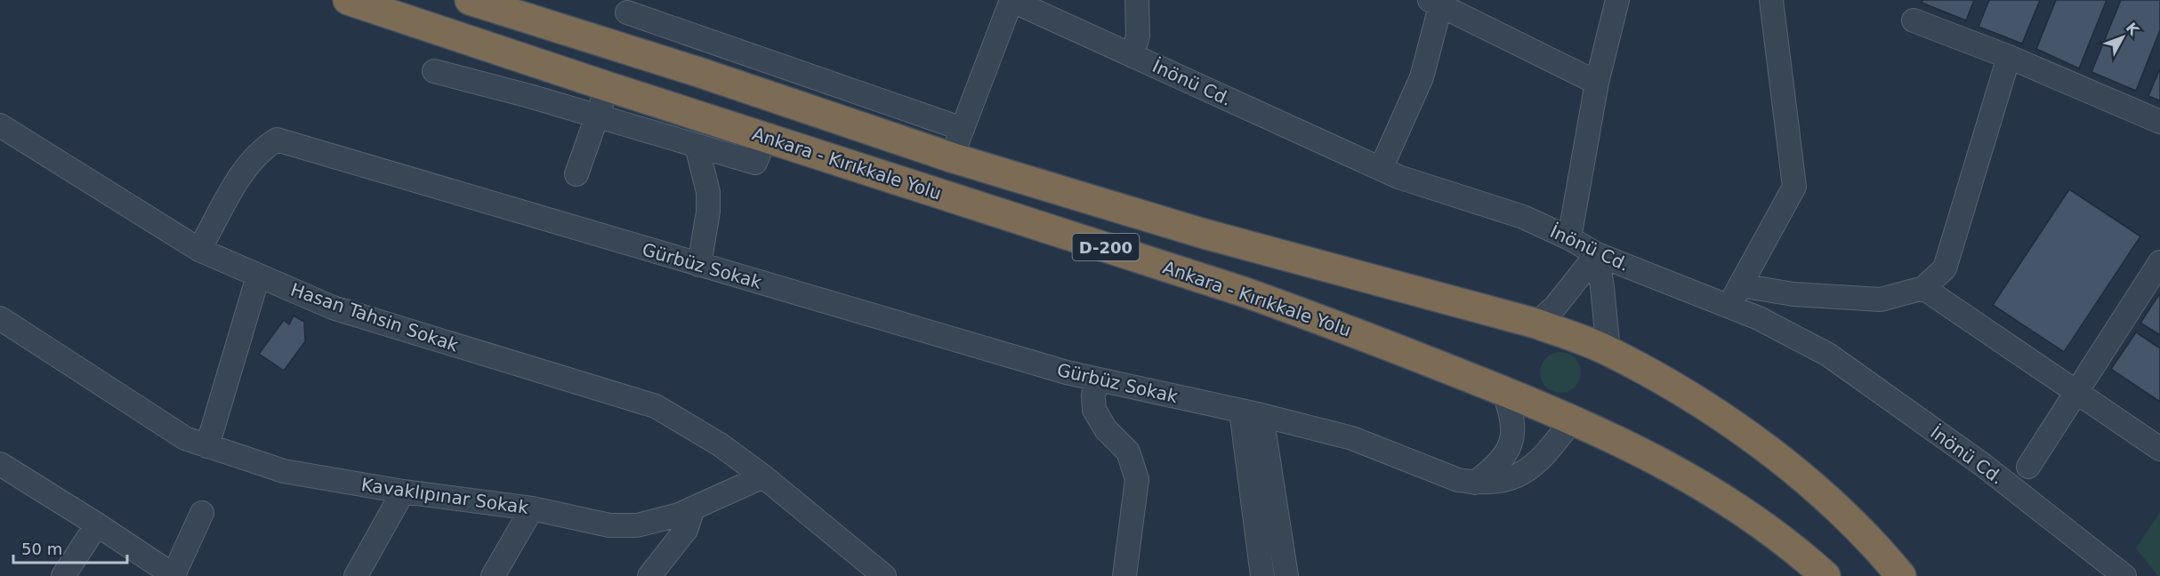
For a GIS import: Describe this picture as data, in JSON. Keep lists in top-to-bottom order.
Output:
{
  "streets": {
    "highway": ["Ankara - Kırıkkale Yolu", "D-200"],
    "street": [
      "İnönü Cd.",
      "Gürbüz Sokak",
      "Hasan Tahsin Sokak",
      "Kavaklıpınar Sokak"
    ]
  },
  "crossings": [
    ["Ankara - Kırıkkale Yolu", "Gürbüz Sokak"],
    ["Gürbüz Sokak", "Hasan Tahsin Sokak"],
    ["Hasan Tahsin Sokak", "Kavaklıpınar Sokak"]
  ],
  "scale_bar": "50 m",
  "north": "top right"
}
